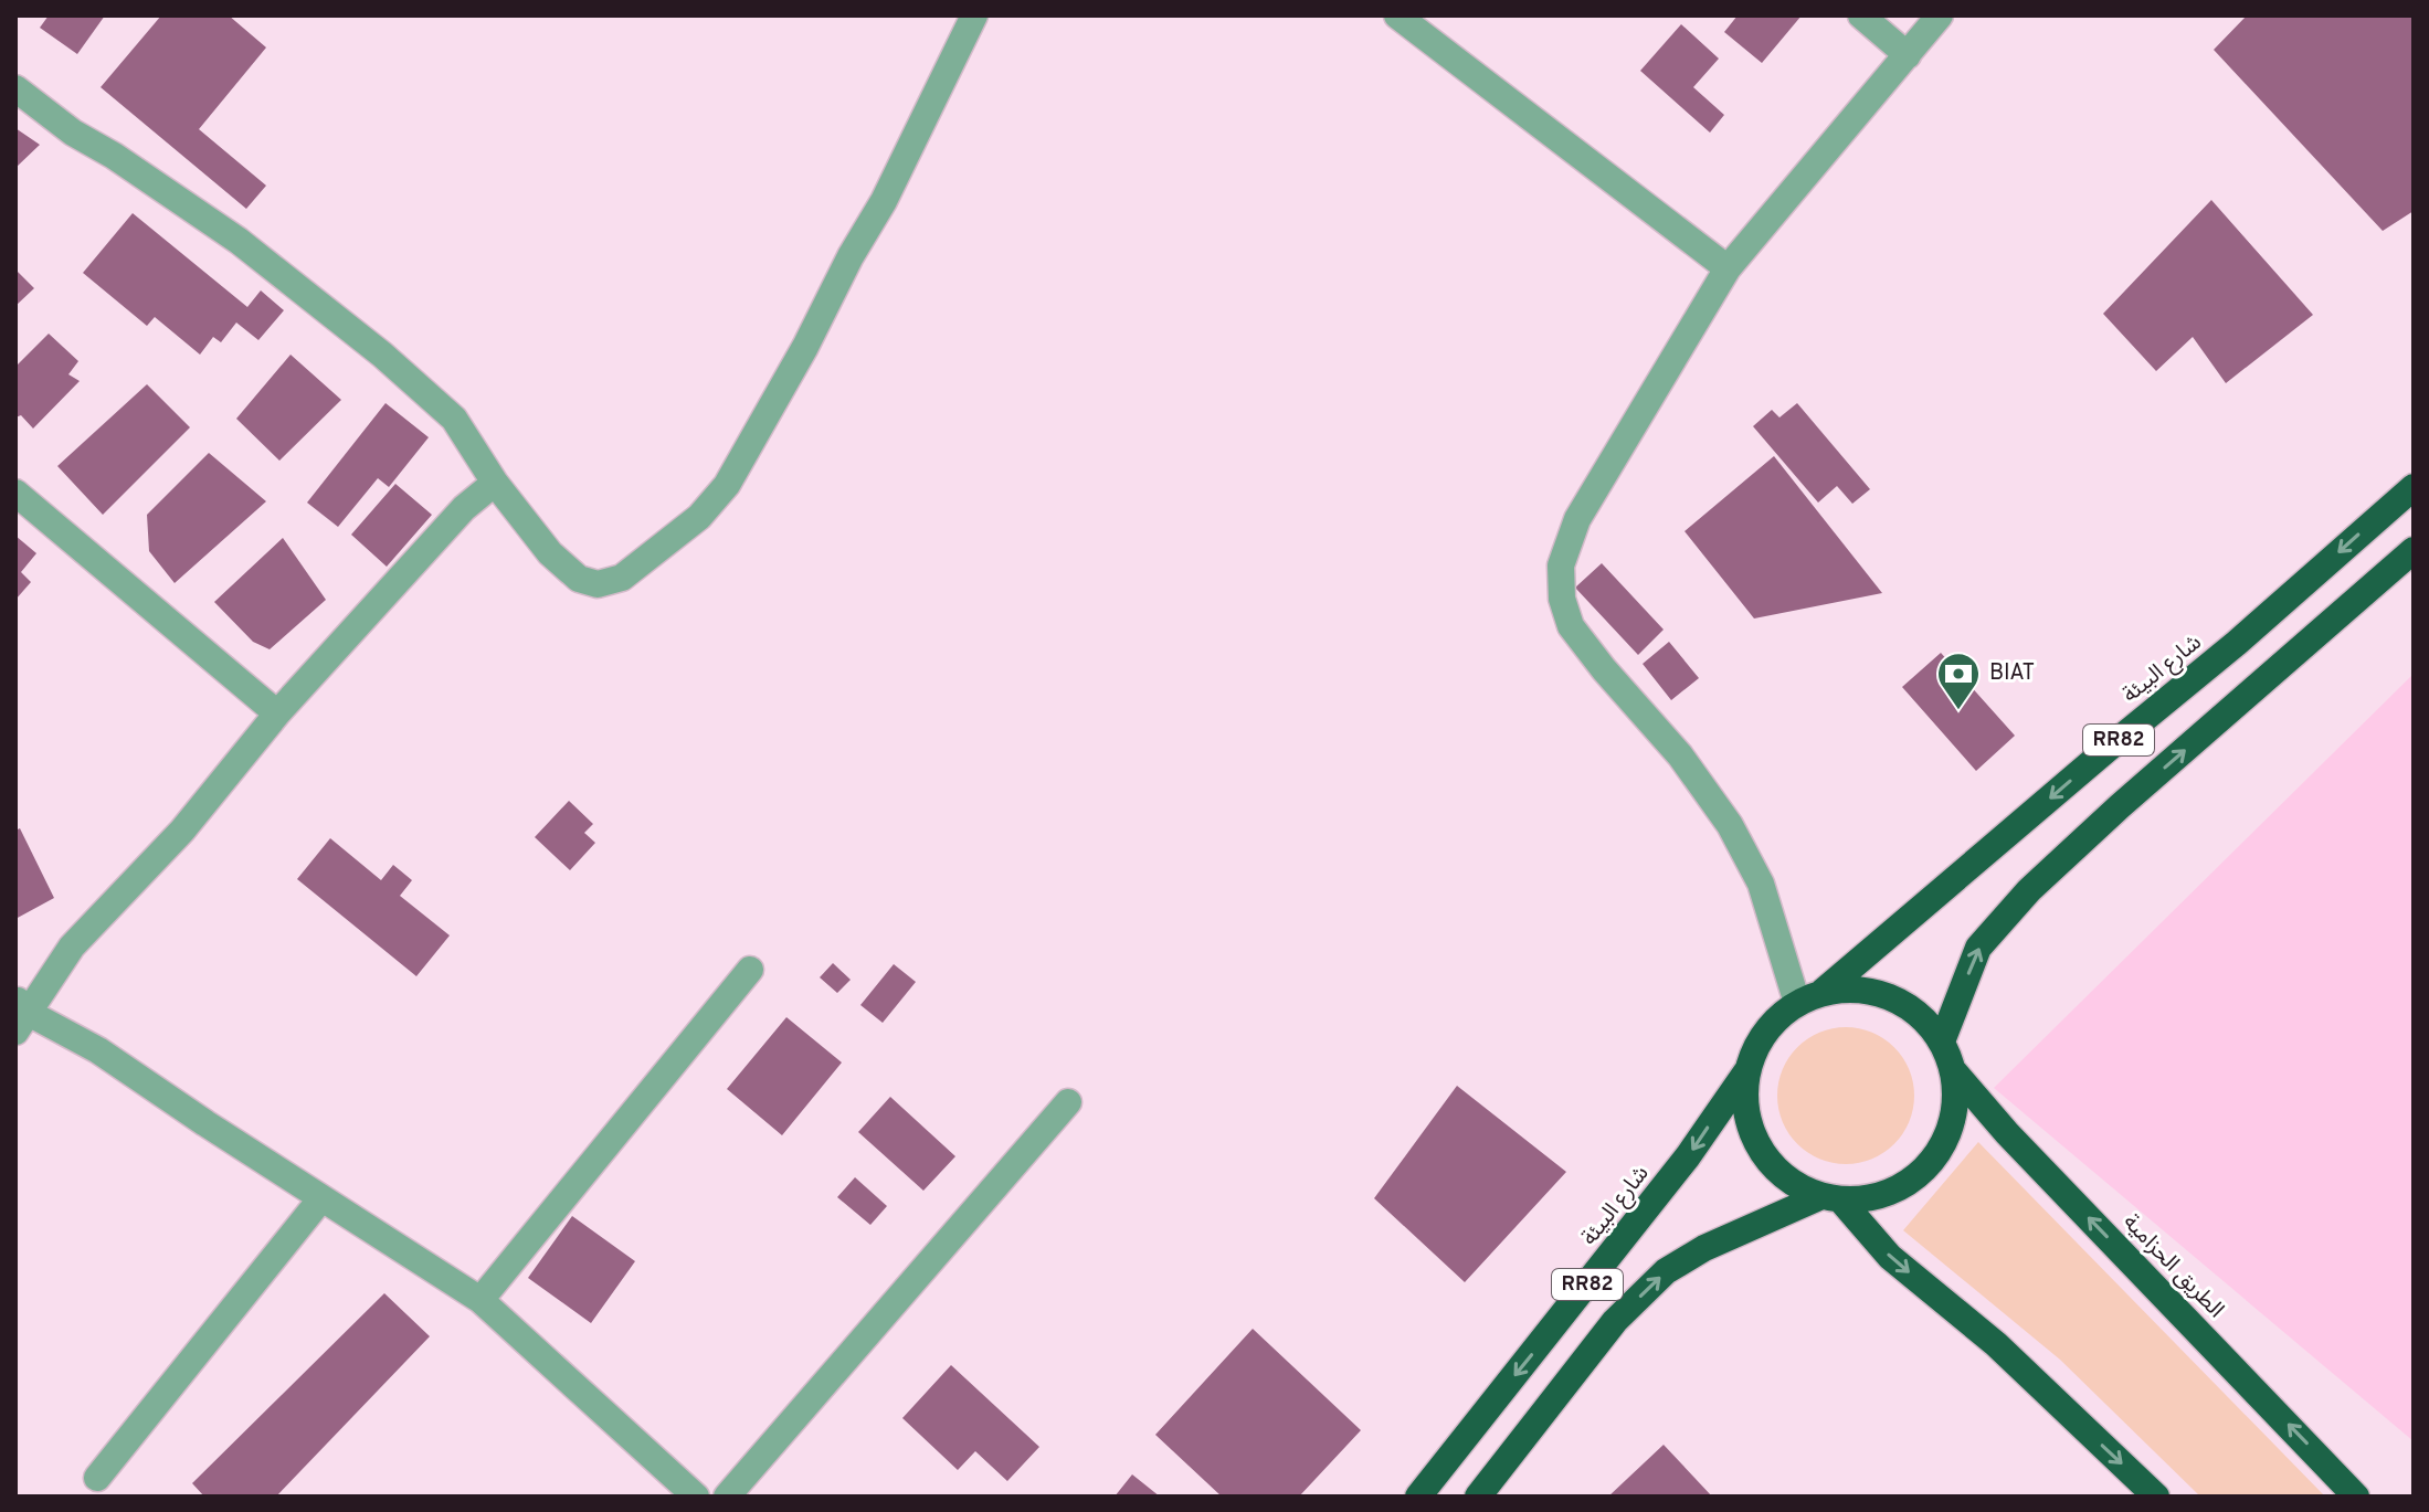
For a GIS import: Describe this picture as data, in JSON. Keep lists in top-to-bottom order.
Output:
{
  "streets": {
    "highway": ["شارع البيئة", "RR82", "الطريق الحزامية"]
  },
  "crossings": [
    ["شارع البيئة", "RR82"],
    ["شارع البيئة", "الطريق الحزامية"],
    ["RR82", "الطريق الحزامية"]
  ],
  "places": {
    "bank": ["BIAT"]
  }
}
